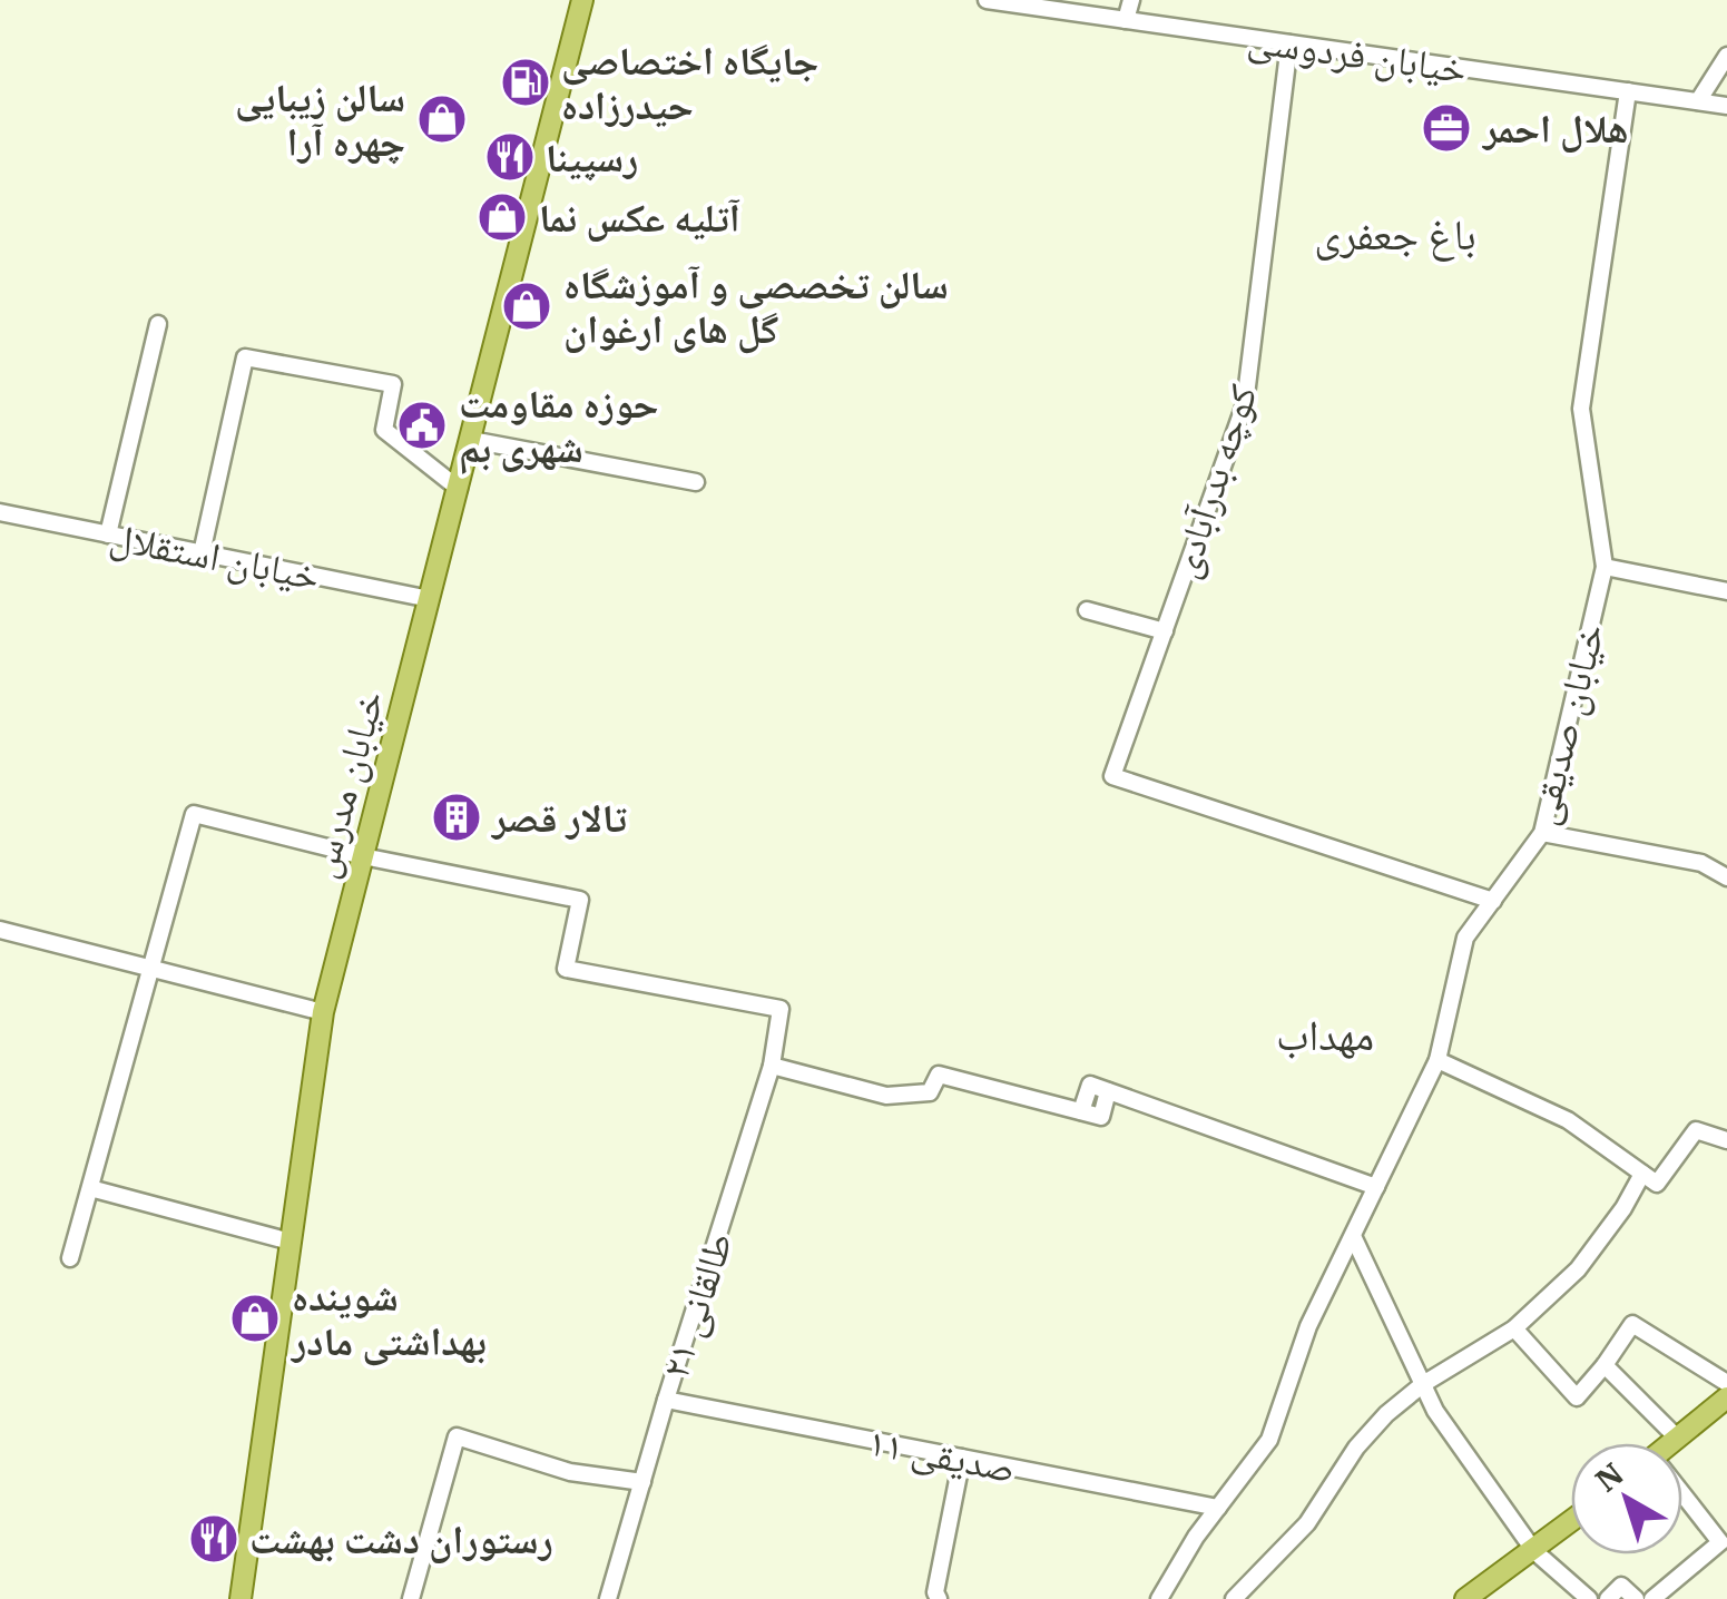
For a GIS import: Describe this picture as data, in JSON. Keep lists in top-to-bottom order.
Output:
{
  "streets": {
    "main road": ["خیابان مدرس"],
    "street": [
      "خیابان فردوسی",
      "کوچه بدرآبادی",
      "خیابان استقلال",
      "خیابان صدیقی",
      "طالقانی ۲۱",
      "صدیقی ۱۱"
    ]
  },
  "crossings": [
    ["خیابان فردوسی", "کوچه بدرآبادی"],
    ["خیابان فردوسی", "خیابان صدیقی"],
    ["کوچه بدرآبادی", "خیابان صدیقی"],
    ["خیابان استقلال", "خیابان مدرس"],
    ["خیابان صدیقی", "صدیقی ۱۱"],
    ["خیابان مدرس", "طالقانی ۲۱"],
    ["طالقانی ۲۱", "صدیقی ۱۱"]
  ],
  "districts": ["باغ جعفری", "مهداب"],
  "places": {
    "fuel station": ["جایگاه اختصاصی حیدرزاده"],
    "shop": [
      "سالن زیبایی چهره آرا",
      "آتلیه عکس نما",
      "سالن تخصصی و آموزشگاه گل های ارغوان",
      "شوینده بهداشتی مادر"
    ],
    "office": ["هلال احمر"],
    "restaurant": ["رسپینا", "رستوران دشت بهشت"],
    "public building": ["حوزه مقاومت شهری بم"],
    "building": ["تالار قصر"]
  },
  "north": "top left"
}
